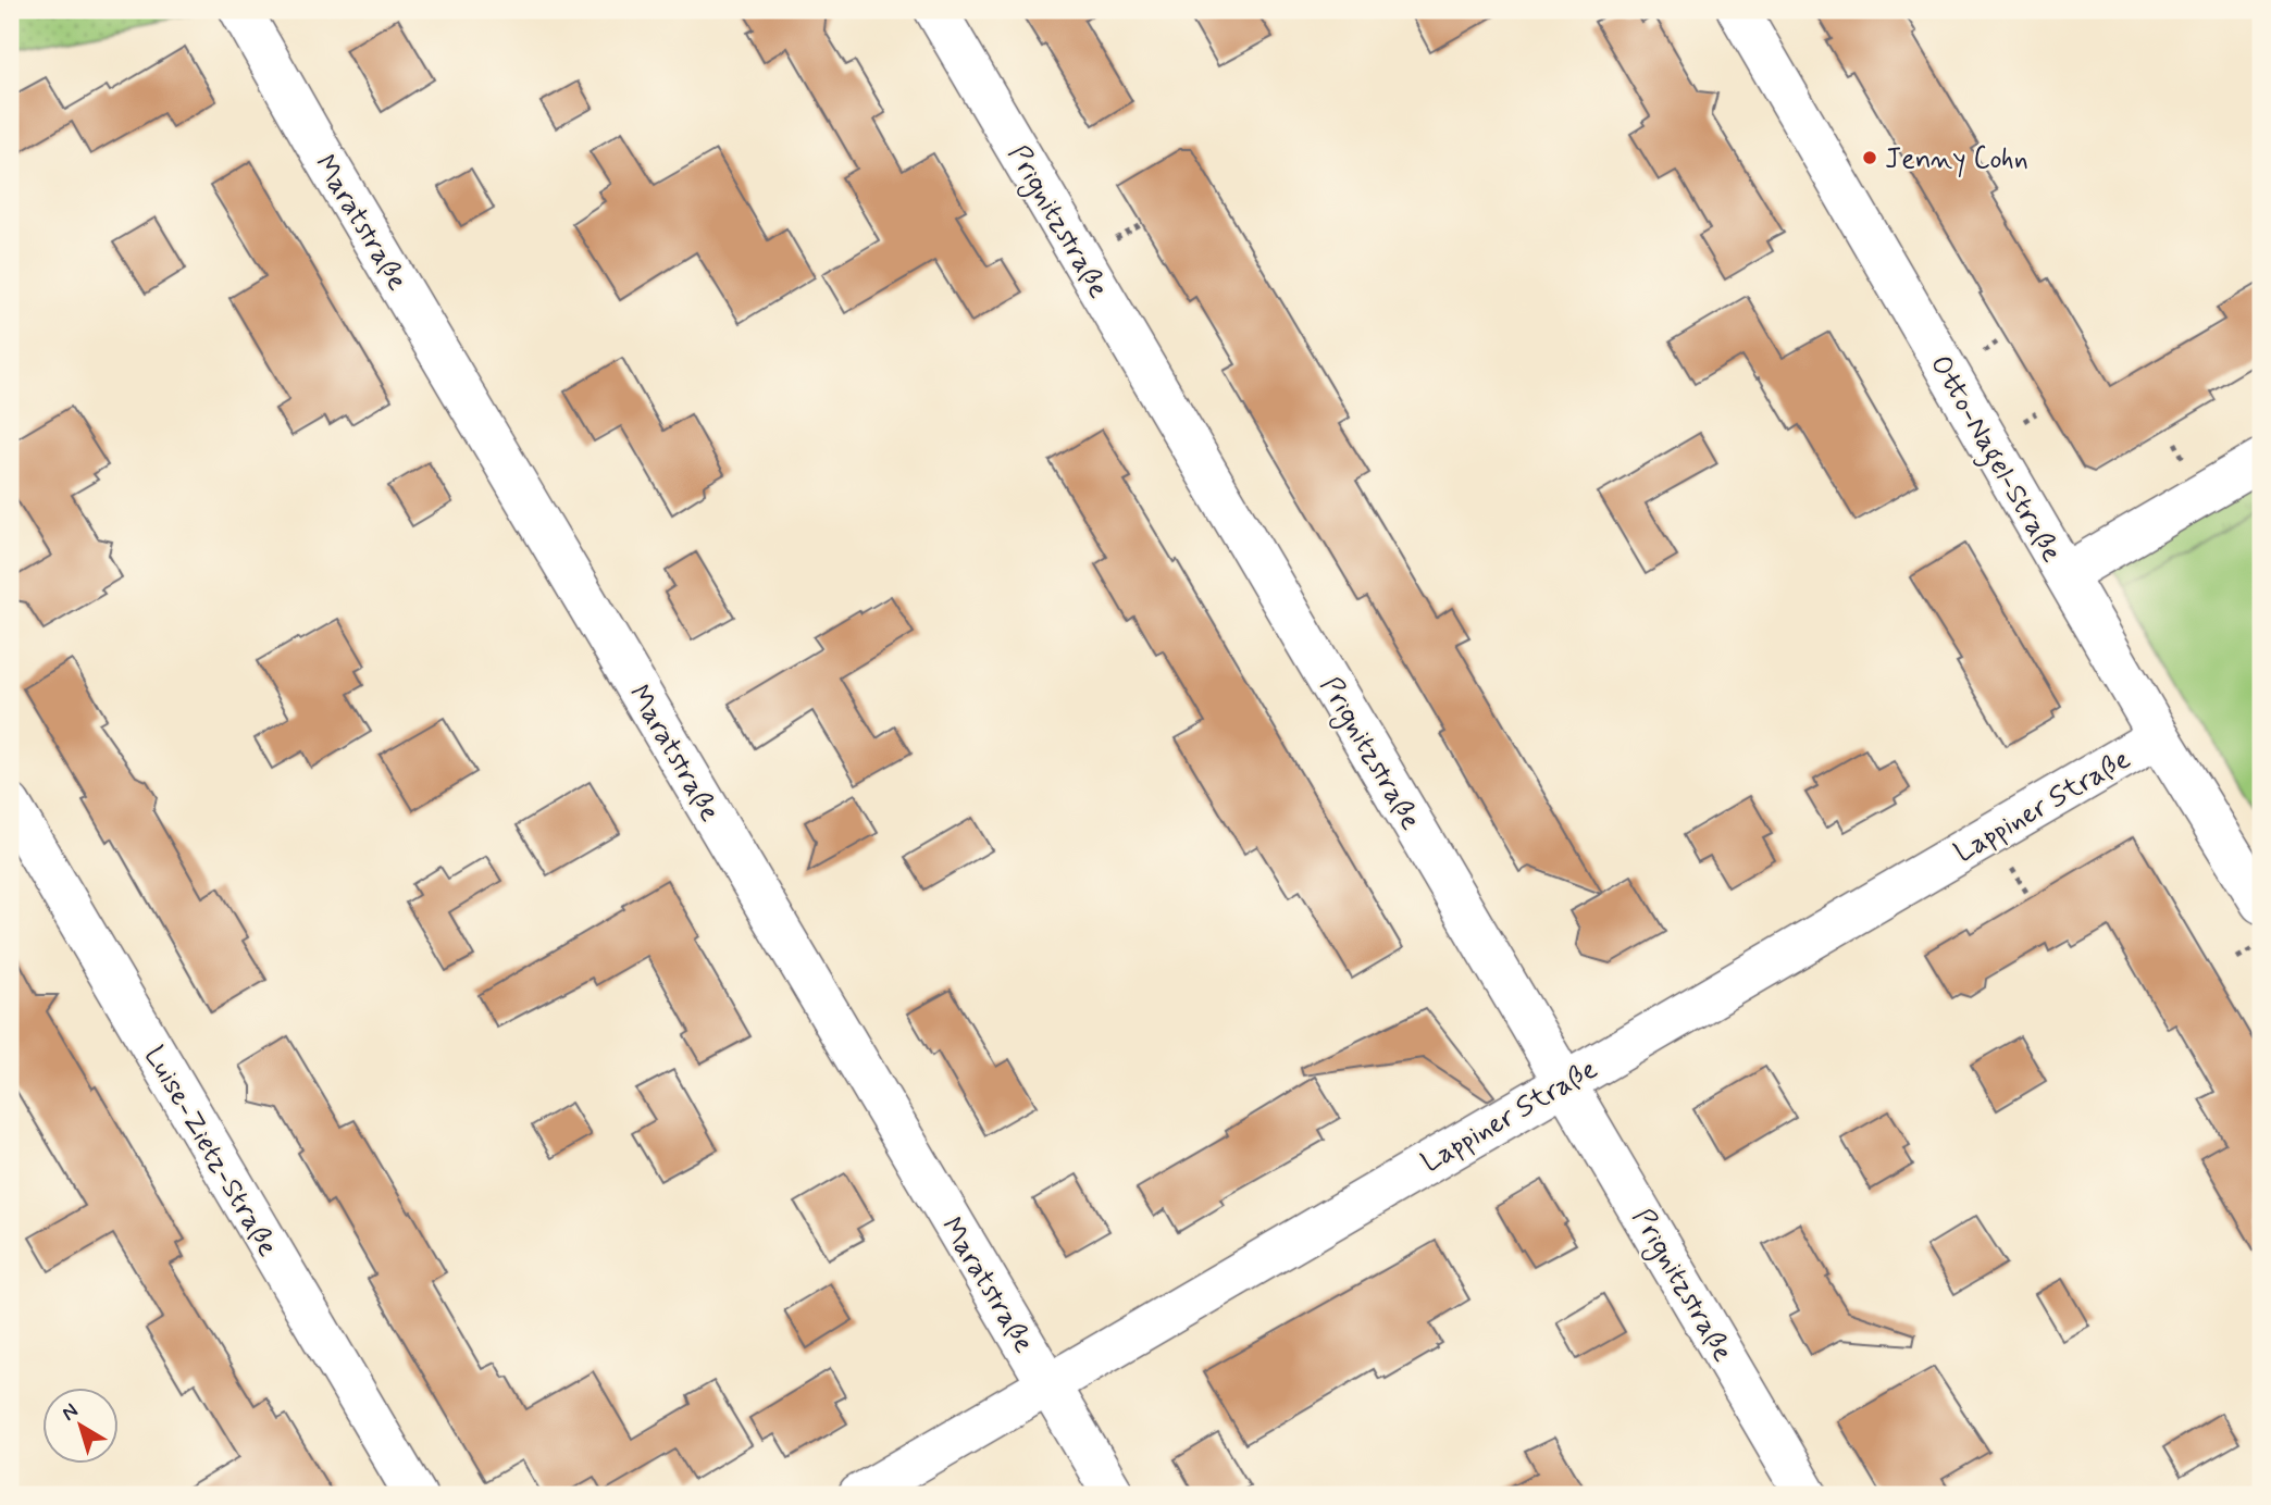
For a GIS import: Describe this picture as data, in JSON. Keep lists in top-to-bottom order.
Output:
{
  "streets": {
    "street": [
      "Prignitzstraße",
      "Maratstraße",
      "Otto-Nagel-Straße",
      "Lappiner Straße",
      "Luise-Zietz-Straße"
    ]
  },
  "crossings": [
    ["Prignitzstraße", "Lappiner Straße"],
    ["Maratstraße", "Lappiner Straße"],
    ["Otto-Nagel-Straße", "Lappiner Straße"]
  ],
  "places": ["Jenny Cohn"],
  "north": "top left"
}
